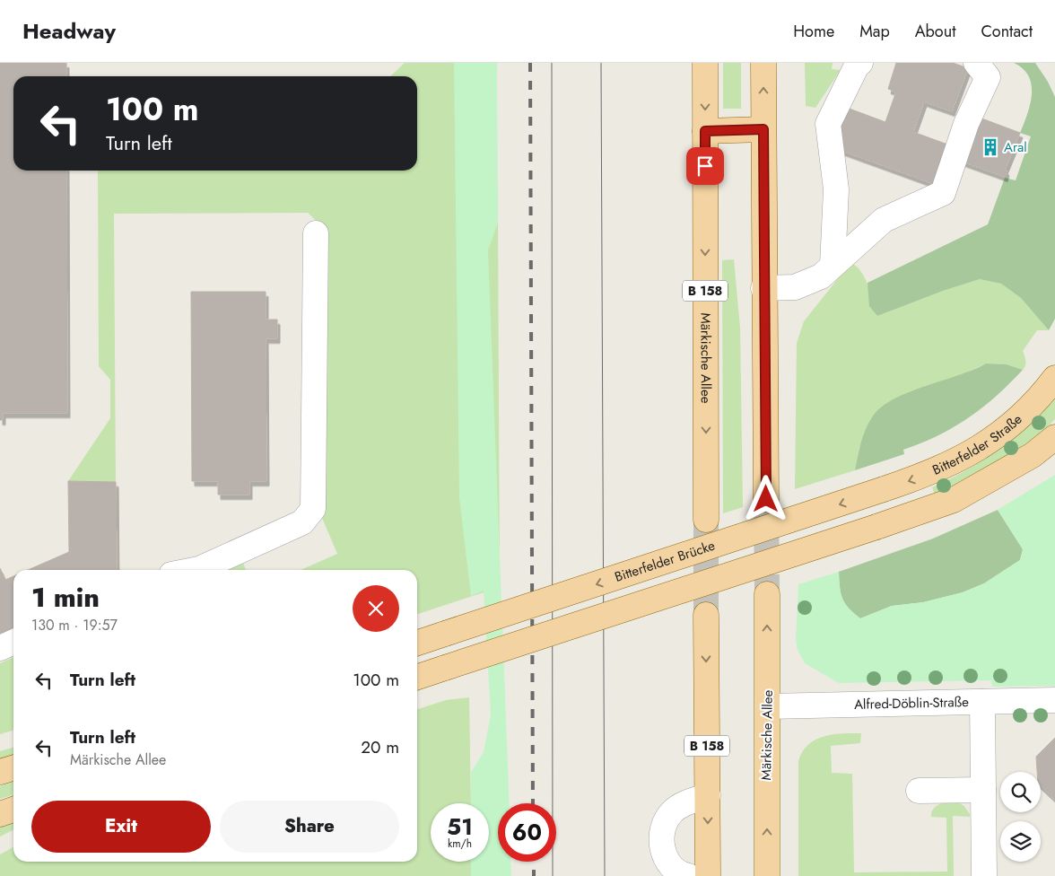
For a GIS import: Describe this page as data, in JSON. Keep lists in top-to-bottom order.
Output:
{
  "streets": {
    "main road": [
      "B 158",
      "Märkische Allee",
      "Bitterfelder Straße",
      "Bitterfelder Brücke"
    ],
    "street": ["Alfred-Döblin-Straße"]
  },
  "crossings": [
    ["Märkische Allee", "Alfred-Döblin-Straße"],
    ["Bitterfelder Straße", "Bitterfelder Brücke"]
  ],
  "places": {
    "building": ["Aral"]
  },
  "page": {
    "header": "Headway",
    "nav": [
      "Home",
      "Map",
      "About",
      "Contact"
    ],
    "turn": ["100 m", "Turn left"],
    "heading": ["1 min", "130 m · 19:57"],
    "list": [
      {
        "name": "Turn left",
        "value": "100 m"
      },
      {
        "name": "Turn left",
        "note": "Märkische Allee",
        "value": "20 m"
      }
    ],
    "buttons": ["Exit", "Share"],
    "speed": "51 km/h",
    "limit": "60"
  }
}
